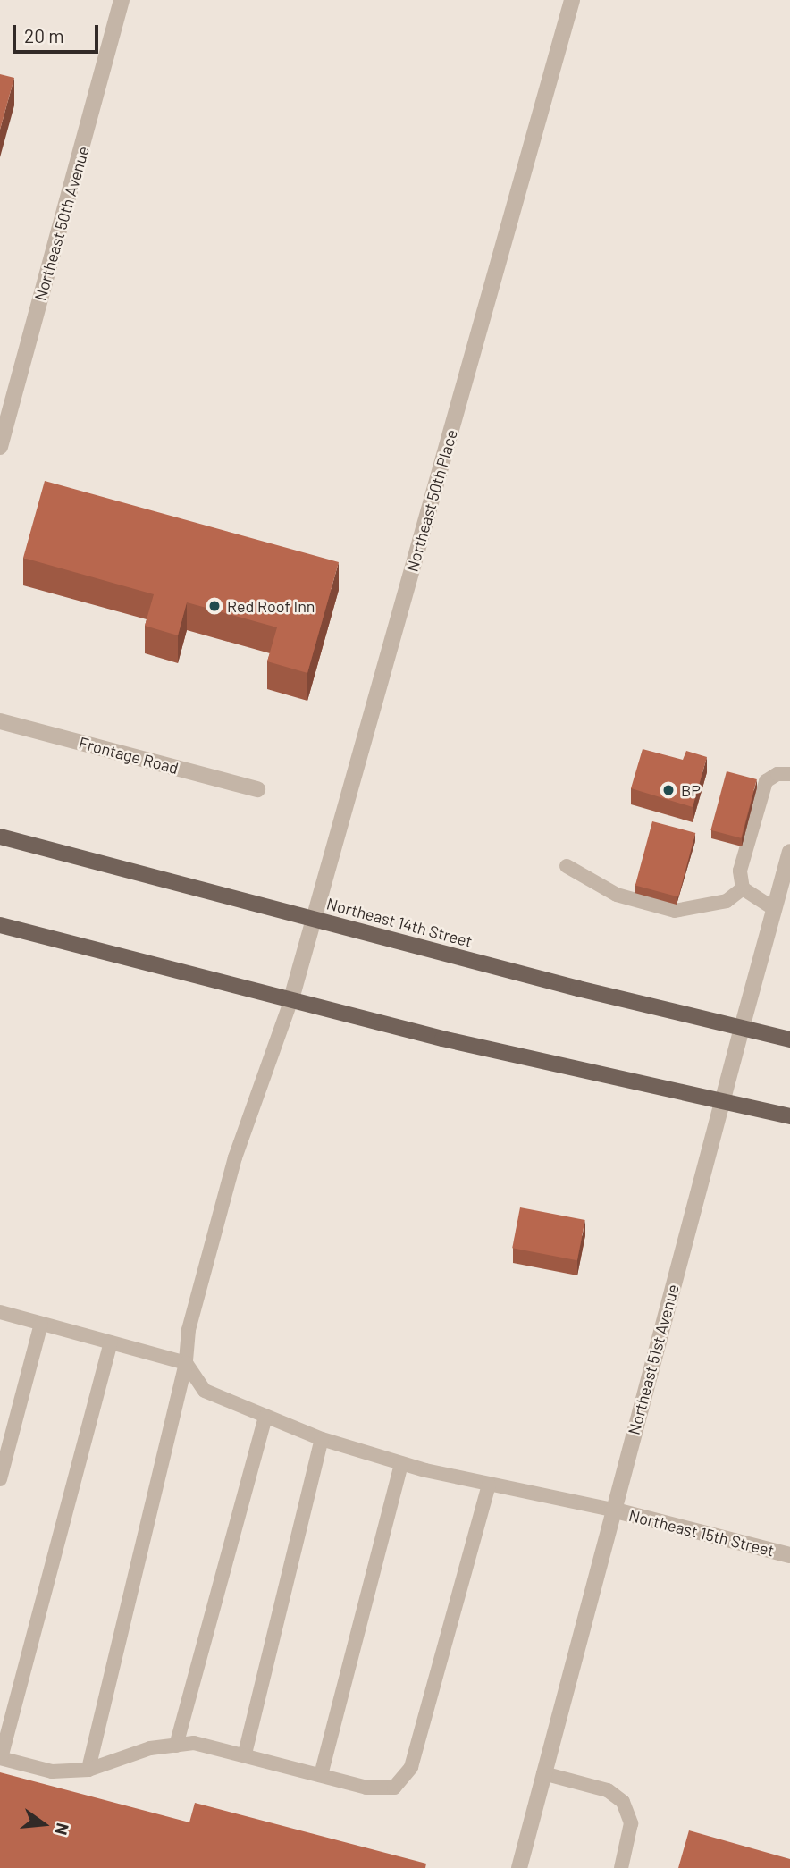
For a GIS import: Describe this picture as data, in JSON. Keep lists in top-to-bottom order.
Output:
{
  "streets": {
    "main road": ["Northeast 14th Street"],
    "street": [
      "Northeast 50th Avenue",
      "Northeast 50th Place",
      "Frontage Road",
      "Northeast 51st Avenue",
      "Northeast 15th Street"
    ]
  },
  "crossings": [
    ["Northeast 50th Place", "Northeast 14th Street"],
    ["Northeast 14th Street", "Northeast 51st Avenue"],
    ["Northeast 51st Avenue", "Northeast 15th Street"]
  ],
  "places": ["Red Roof Inn", "BP"],
  "scale_bar": "20 m",
  "north": "right"
}
